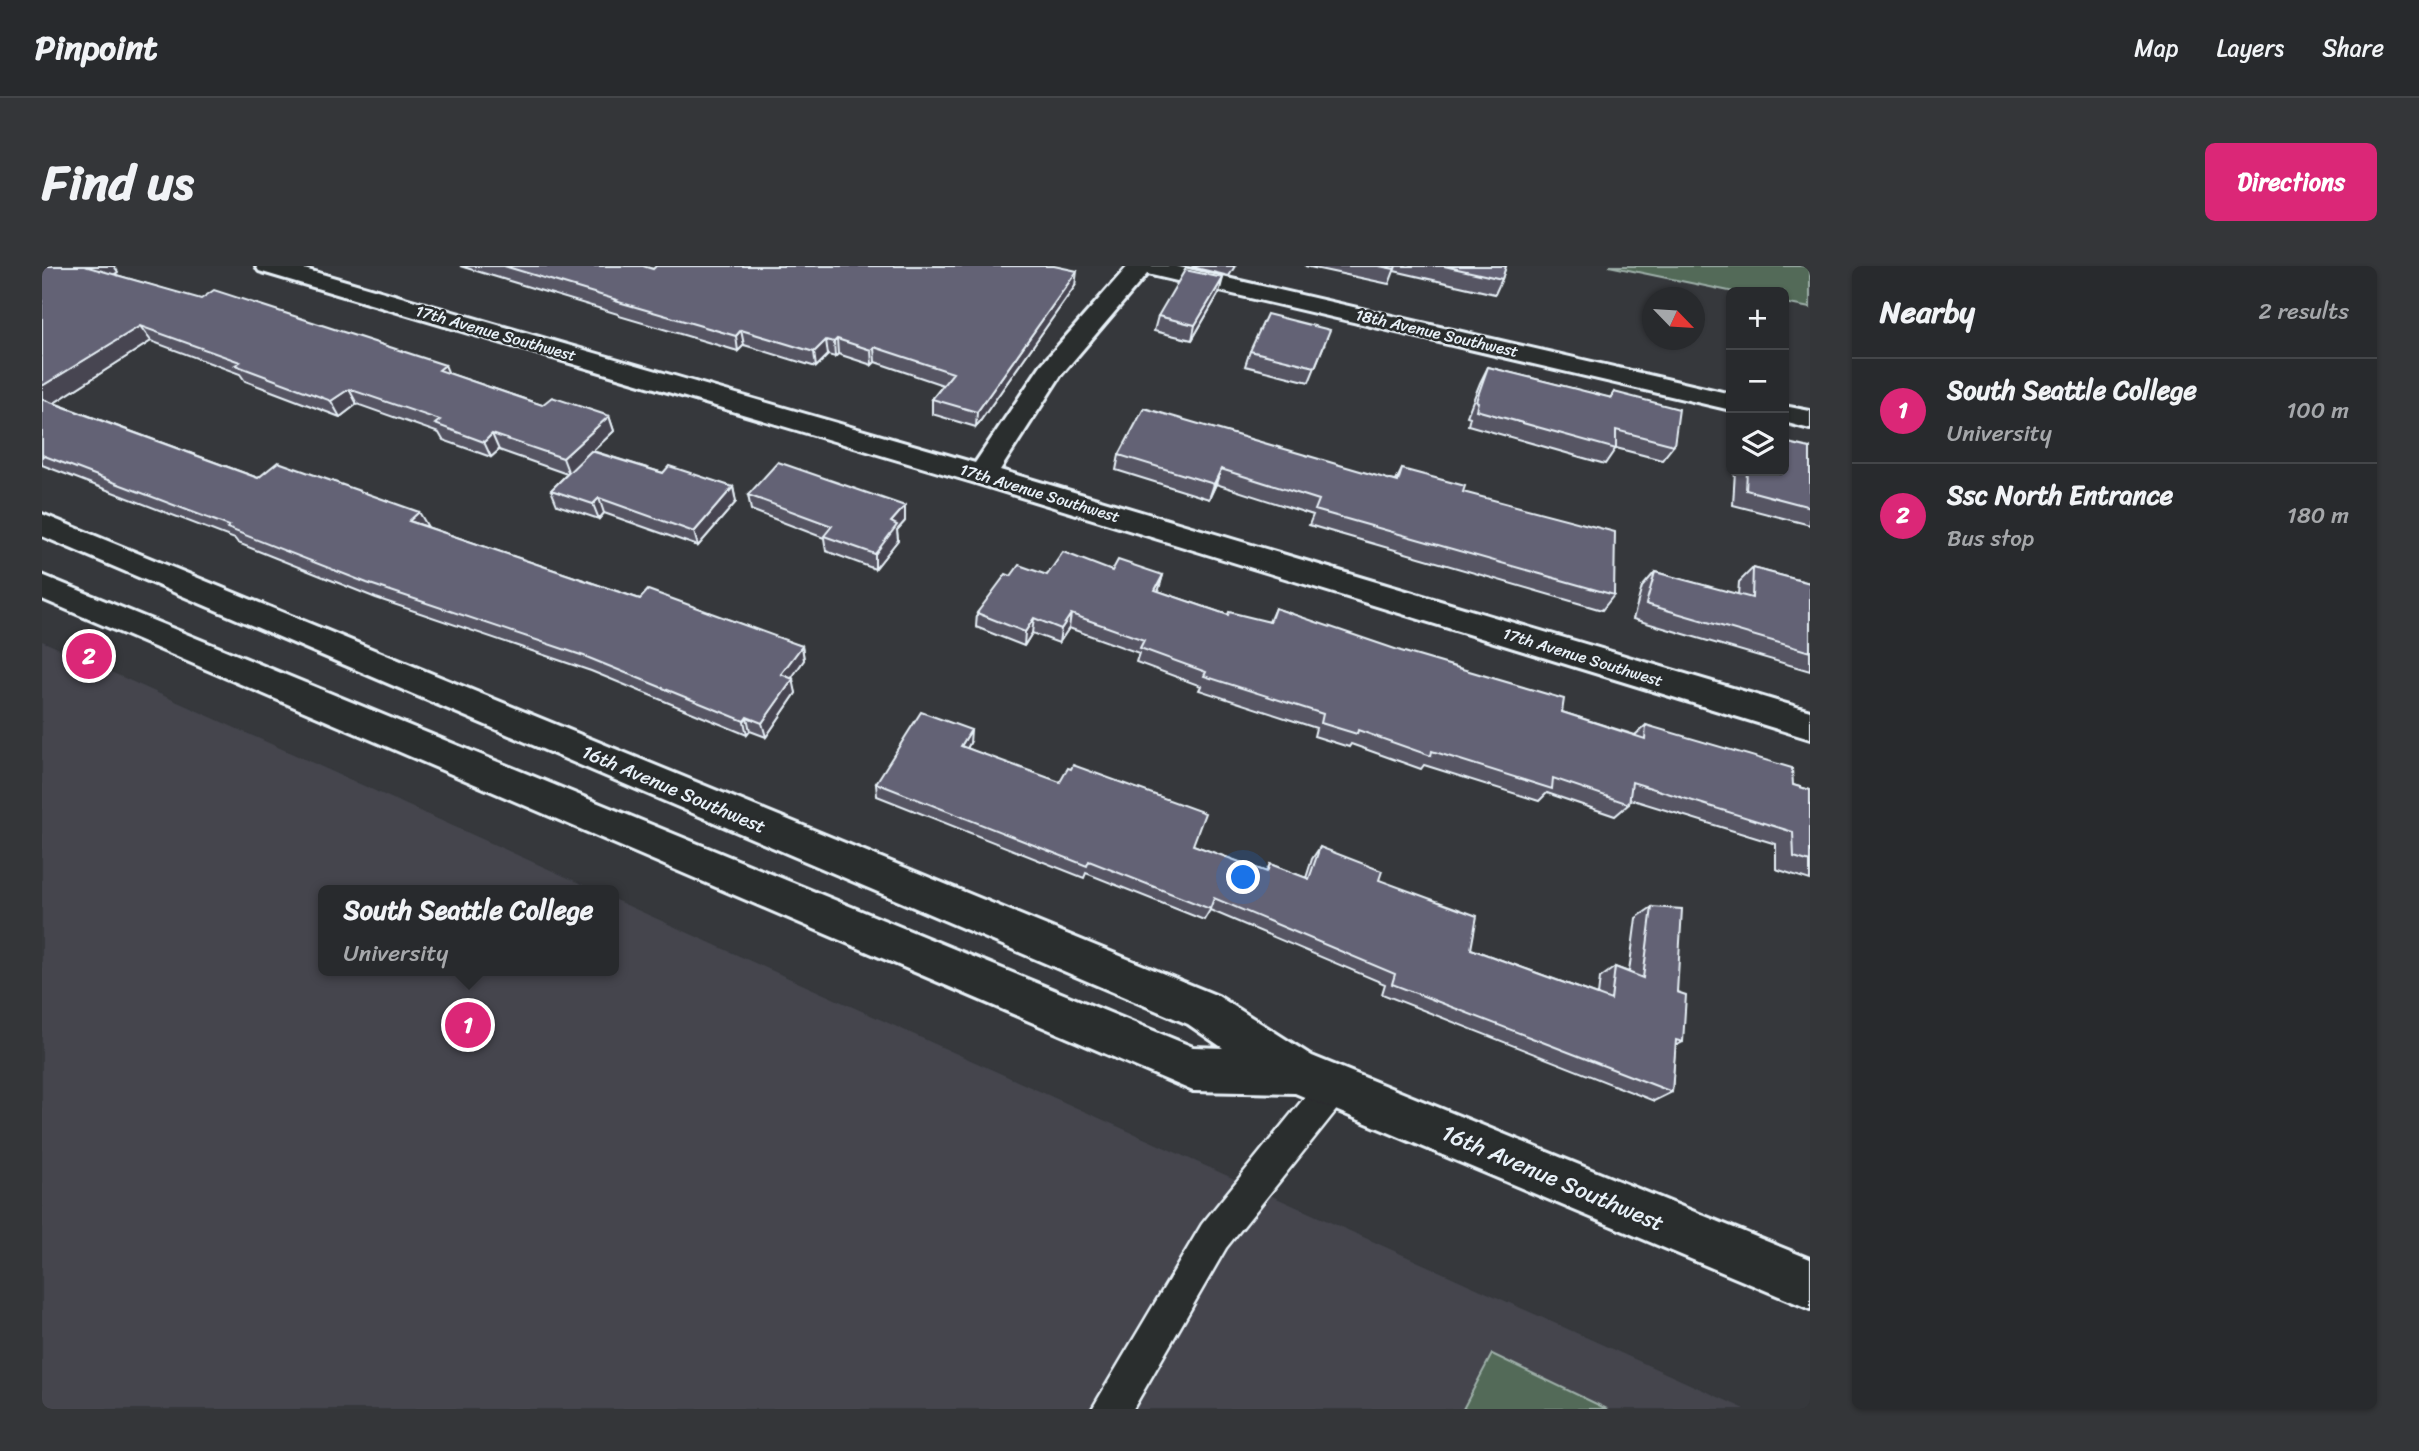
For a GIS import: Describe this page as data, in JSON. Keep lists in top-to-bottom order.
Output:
{
  "streets": {
    "street": ["17th Avenue Southwest", "18th Avenue Southwest", "16th Avenue Southwest"]
  },
  "north": "bottom right",
  "page": {
    "header": "Pinpoint",
    "nav": ["Map", "Layers", "Share"],
    "title": "Find us",
    "buttons": "Directions",
    "heading": ["Nearby", "2 results"],
    "map_buttons": ["+", "−"],
    "list": [
      {
        "mark": "1",
        "name": "South Seattle College",
        "note": "University",
        "value": "100 m"
      },
      {
        "mark": "2",
        "name": "Ssc North Entrance",
        "note": "Bus stop",
        "value": "180 m"
      }
    ],
    "pins": ["2", "1"],
    "popup": ["South Seattle College", "University"]
  }
}
